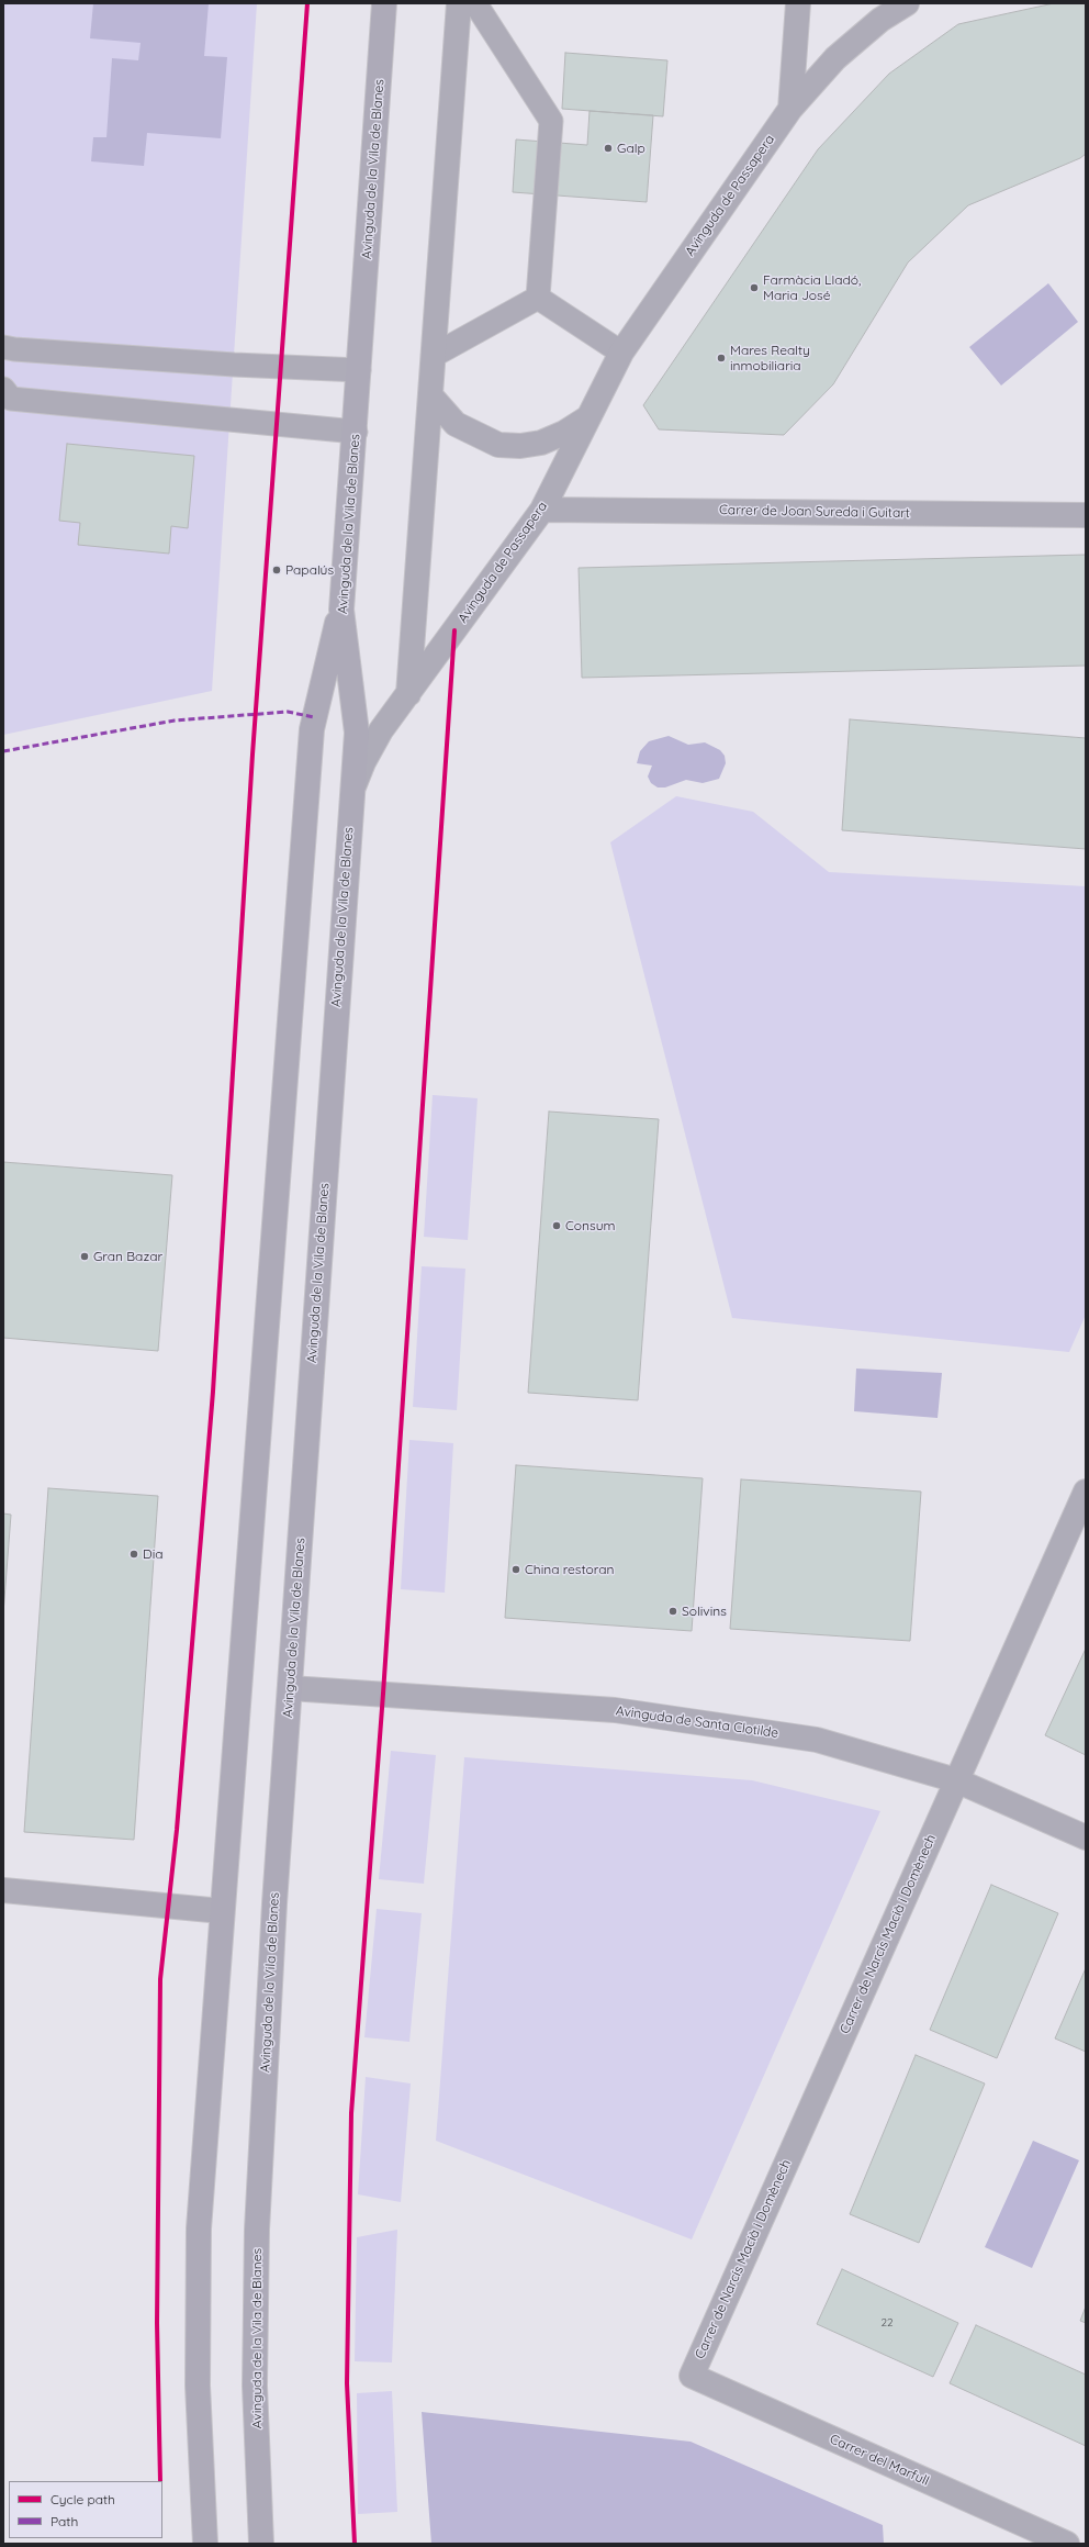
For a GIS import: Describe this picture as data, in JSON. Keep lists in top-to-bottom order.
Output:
{
  "streets": {
    "main road": ["Avinguda de la Vila de Blanes"],
    "street": [
      "Avinguda de Passapera",
      "Carrer de Joan Sureda i Guitart",
      "Avinguda de Santa Clotilde",
      "Carrer de Narcís Macià i Domènech",
      "Carrer del Marfull"
    ]
  },
  "crossings": [
    ["Avinguda de la Vila de Blanes", "Avinguda de Passapera"],
    ["Avinguda de la Vila de Blanes", "Avinguda de Santa Clotilde"],
    ["Avinguda de Passapera", "Carrer de Joan Sureda i Guitart"],
    ["Avinguda de Santa Clotilde", "Carrer de Narcís Macià i Domènech"],
    ["Carrer de Narcís Macià i Domènech", "Carrer del Marfull"]
  ],
  "places": [
    "Galp",
    "Farmàcia Lladó, Maria José",
    "Mares Realty inmobiliaria",
    "Papalús",
    "Consum",
    "Gran Bazar",
    "Dia",
    "China restoran",
    "Solivins"
  ],
  "house_numbers": ["22"],
  "legend": ["Cycle path", "Path"]
}
